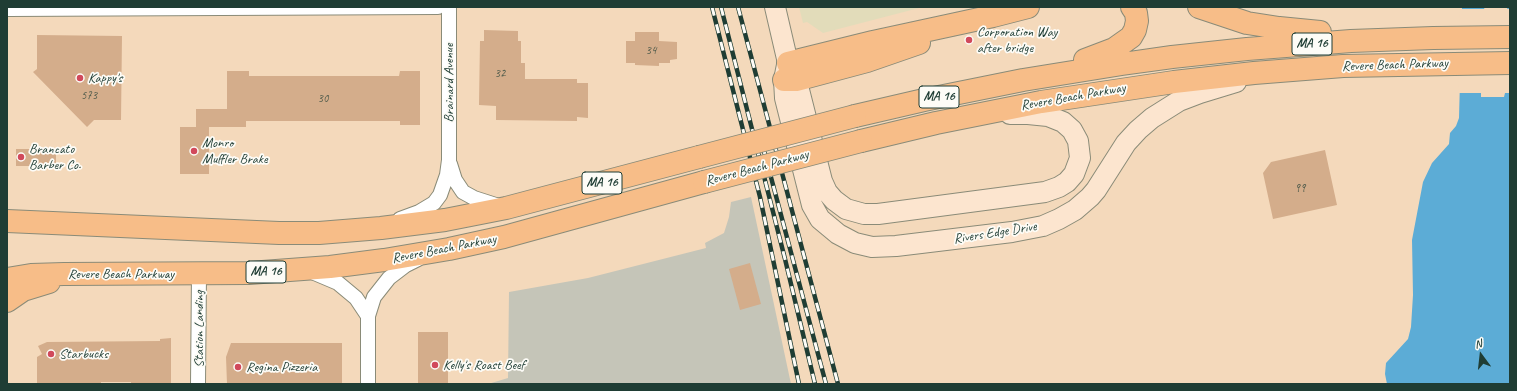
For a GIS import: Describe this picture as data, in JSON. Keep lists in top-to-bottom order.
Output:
{
  "streets": {
    "highway": ["MA 16", "Revere Beach Parkway"],
    "main road": ["Rivers Edge Drive"],
    "street": ["Brainard Avenue", "Station Landing"]
  },
  "crossings": [
    ["Revere Beach Parkway", "Brainard Avenue"],
    ["Revere Beach Parkway", "Rivers Edge Drive"],
    ["Revere Beach Parkway", "Station Landing"]
  ],
  "places": [
    "Corporation Way after bridge",
    "Kappy's",
    "Monro Muffler Brake",
    "Brancato Barber Co.",
    "Starbucks",
    "Kelly's Roast Beef",
    "Regina Pizzeria"
  ],
  "house_numbers": [
    "34",
    "32",
    "573",
    "30",
    "99"
  ],
  "north": "top"
}
